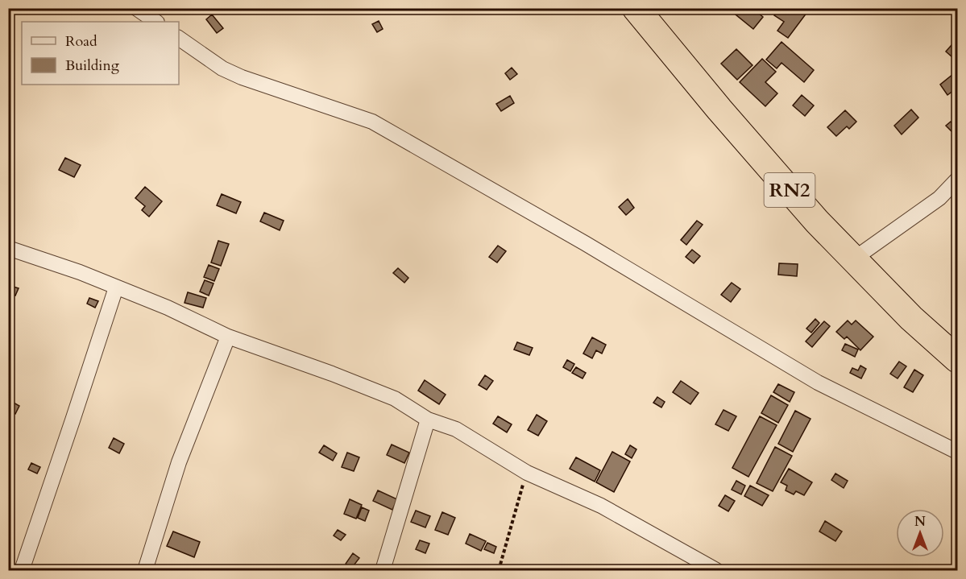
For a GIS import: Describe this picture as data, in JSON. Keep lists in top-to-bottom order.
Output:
{
  "streets": {
    "highway": ["RN2"]
  },
  "legend": ["Road", "Building"],
  "north": "top"
}
